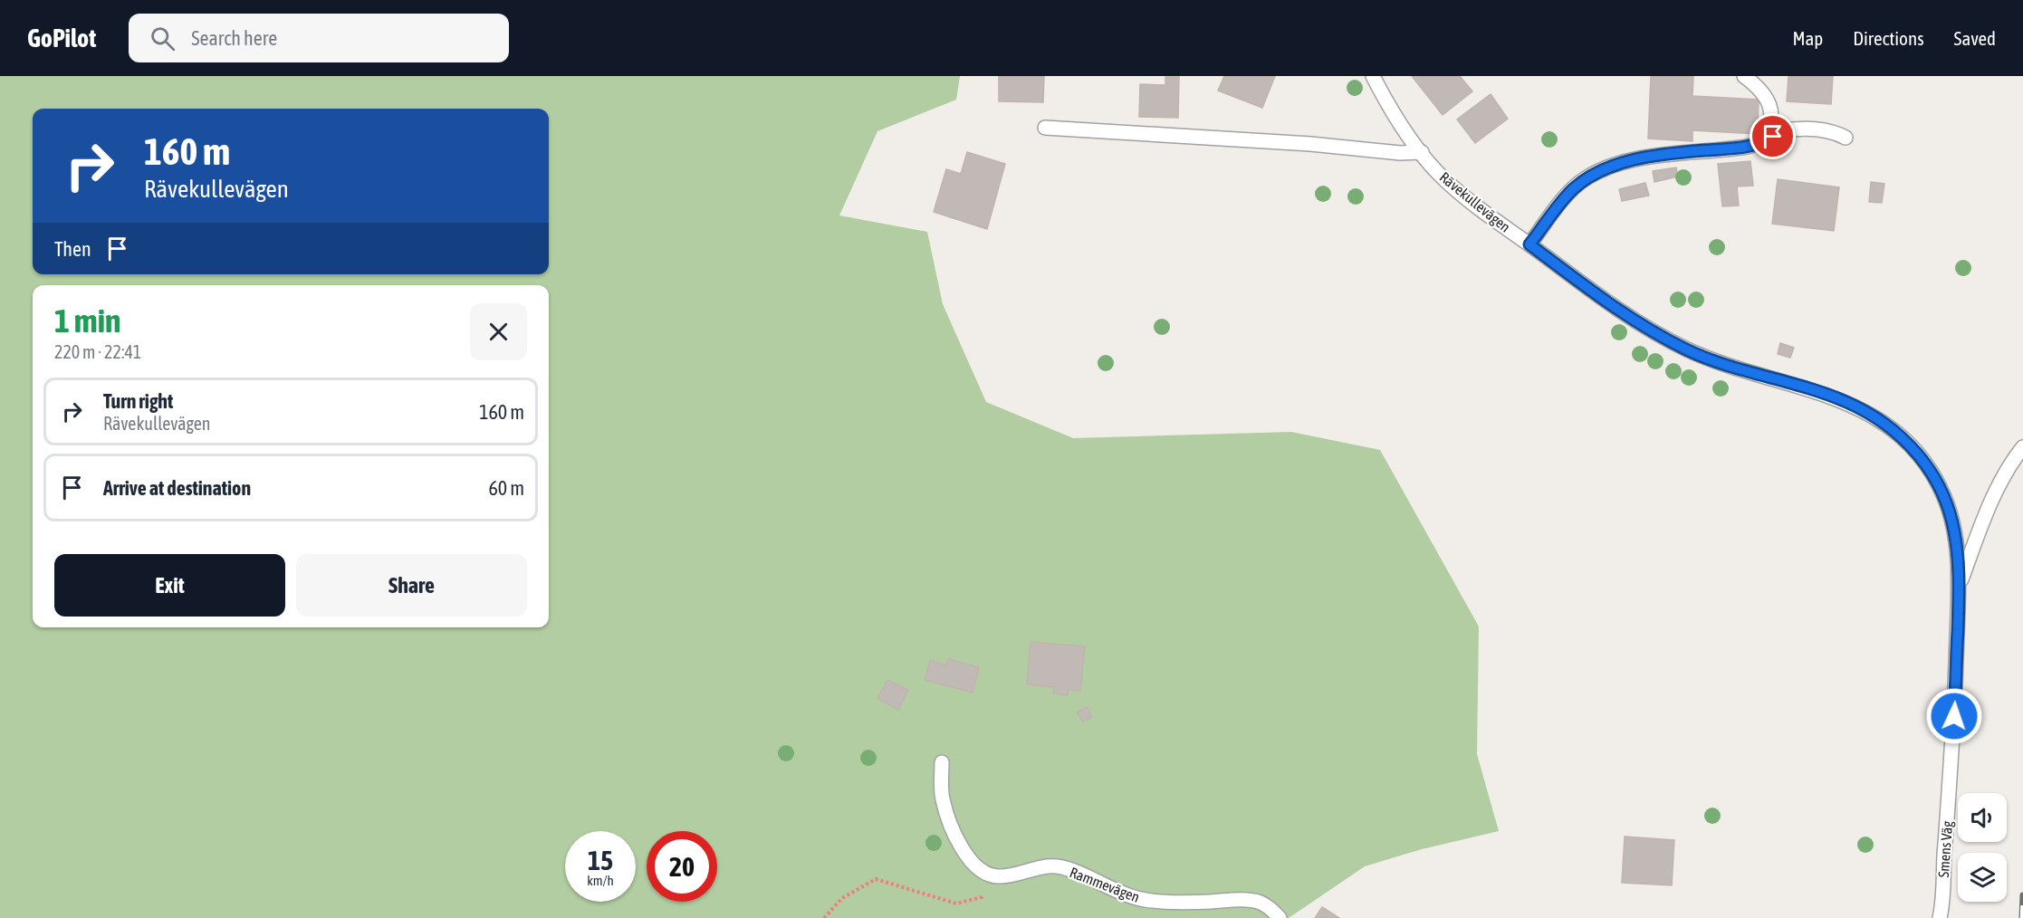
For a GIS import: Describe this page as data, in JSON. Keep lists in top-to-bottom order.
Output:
{
  "streets": {
    "lane": ["Rävekullevägen", "Smens Väg", "Rammevägen"]
  },
  "crossings": [
    ["Rävekullevägen", "Smens Väg"]
  ],
  "page": {
    "header": "GoPilot",
    "search": "Search here",
    "nav": ["Map", "Directions", "Saved"],
    "turn": ["160 m", "Rävekullevägen"],
    "then": "Then",
    "heading": ["1 min", "220 m · 22:41"],
    "list": [
      {
        "name": "Turn right",
        "note": "Rävekullevägen",
        "value": "160 m"
      },
      {
        "name": "Arrive at destination",
        "value": "60 m"
      }
    ],
    "buttons": ["Exit", "Share"],
    "speed": "15 km/h",
    "limit": "20"
  }
}
